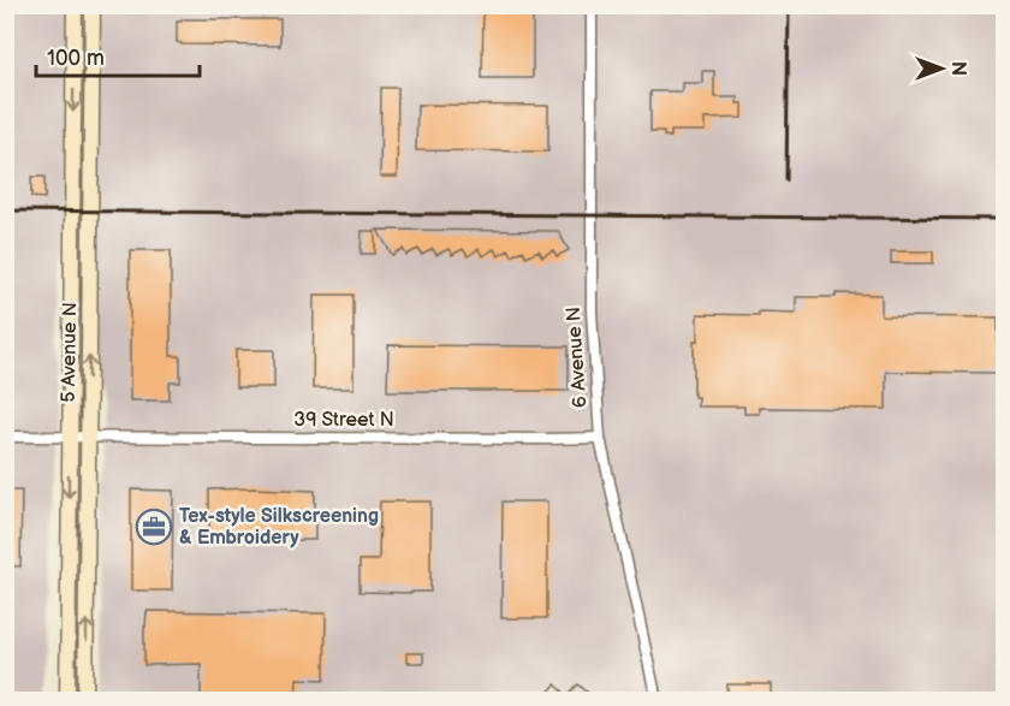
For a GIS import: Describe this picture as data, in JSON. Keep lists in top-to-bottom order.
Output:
{
  "streets": {
    "main road": ["5 Avenue N"],
    "street": ["6 Avenue N", "39 Street N"]
  },
  "crossings": [
    ["5 Avenue N", "39 Street N"],
    ["6 Avenue N", "39 Street N"]
  ],
  "places": {
    "office": ["Tex-style Silkscreening & Embroidery"]
  },
  "scale_bar": "100 m",
  "north": "right"
}
